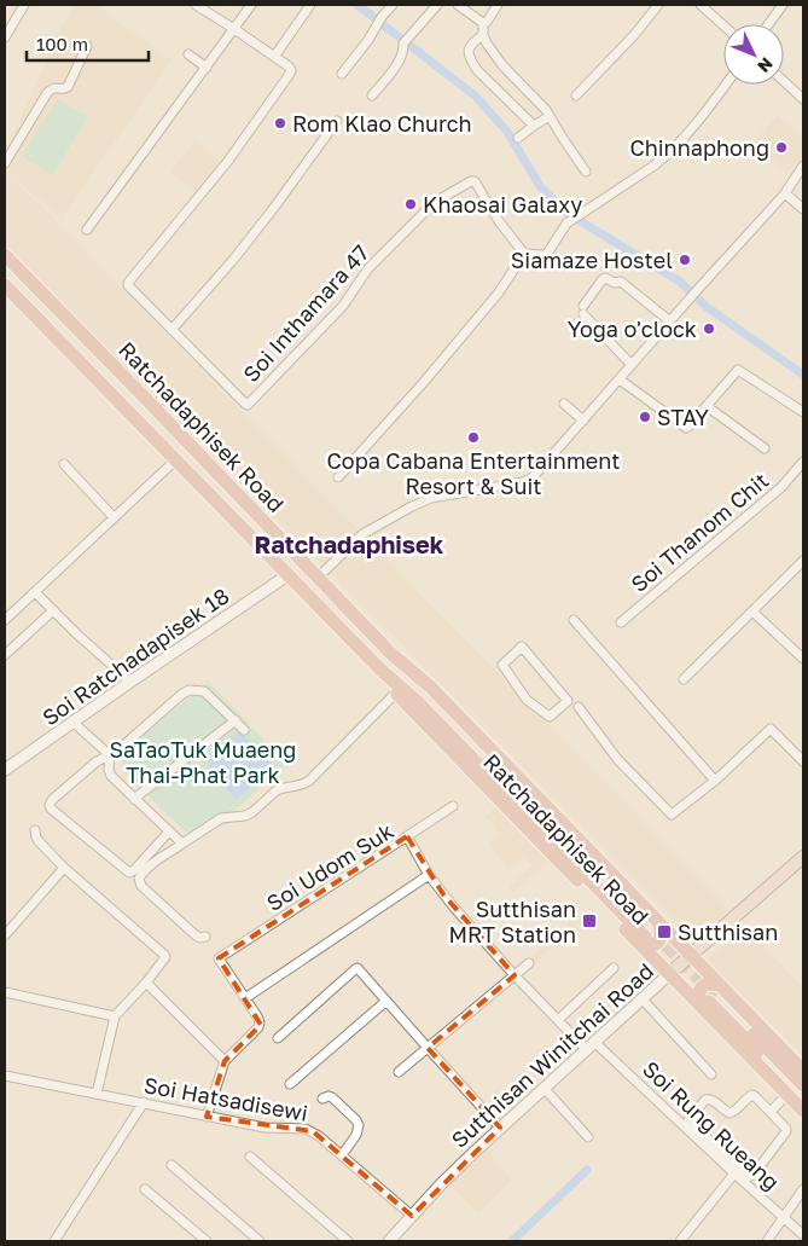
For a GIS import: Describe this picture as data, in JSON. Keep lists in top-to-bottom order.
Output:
{
  "streets": {
    "main road": ["Ratchadaphisek Road", "Sutthisan Winitchai Road"],
    "street": [
      "Soi Inthamara 47",
      "Soi Thanom Chit",
      "Soi Ratchadapisek 18",
      "Soi Udom Suk",
      "Soi Hatsadisewi",
      "Soi Rung Rueang"
    ]
  },
  "crossings": [
    ["Ratchadaphisek Road", "Soi Ratchadapisek 18"],
    ["Ratchadaphisek Road", "Sutthisan Winitchai Road"],
    ["Soi Udom Suk", "Sutthisan Winitchai Road"],
    ["Sutthisan Winitchai Road", "Soi Hatsadisewi"],
    ["Sutthisan Winitchai Road", "Soi Rung Rueang"]
  ],
  "districts": ["Ratchadaphisek"],
  "parks": ["SaTaoTuk Muaeng Thai-Phat Park"],
  "places": {
    "other": [
      "Rom Klao Church",
      "Chinnaphong",
      "Khaosai Galaxy",
      "Siamaze Hostel",
      "Yoga o'clock",
      "STAY",
      "Copa Cabana Entertainment Resort & Suit"
    ],
    "transit": ["Sutthisan MRT Station", "Sutthisan"]
  },
  "scale_bar": "100 m",
  "north": "bottom right"
}
